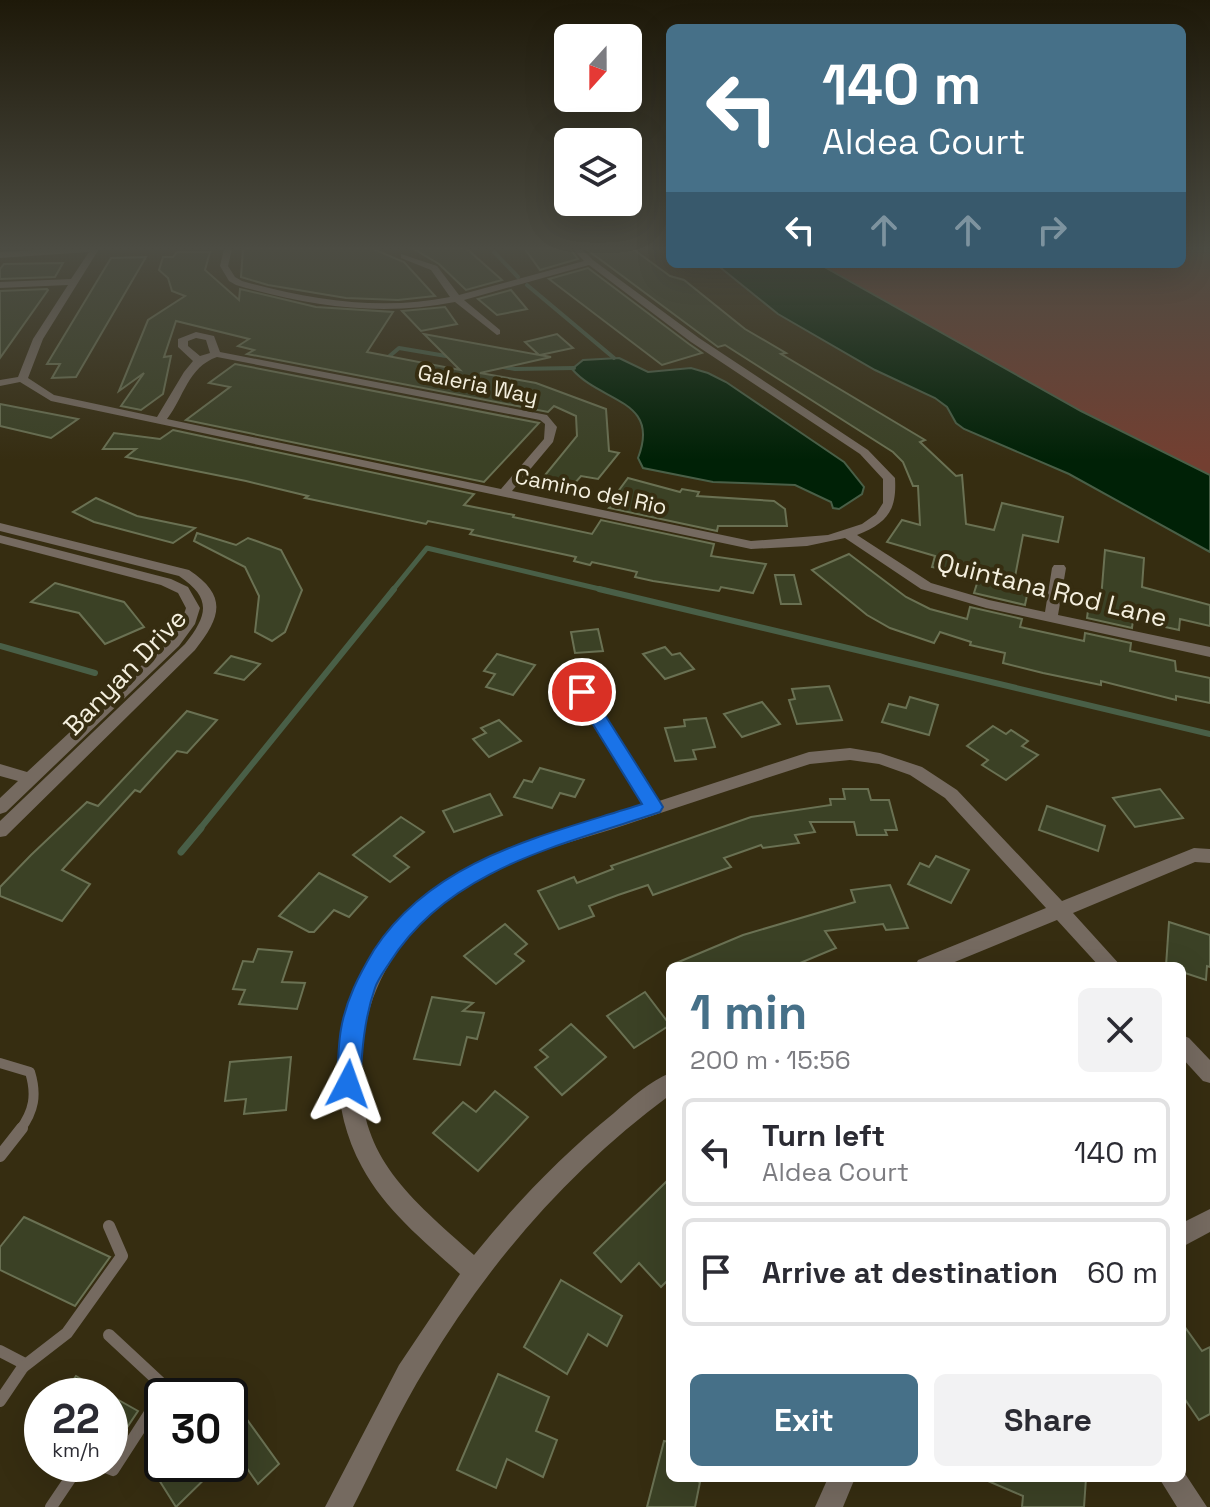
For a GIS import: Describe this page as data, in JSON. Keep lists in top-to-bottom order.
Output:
{
  "streets": {
    "street": [
      "Galeria Way",
      "Camino del Rio",
      "Quintana Rod Lane",
      "Banyan Drive"
    ]
  },
  "crossings": [
    ["Galeria Way", "Camino del Rio"],
    ["Camino del Rio", "Quintana Rod Lane"]
  ],
  "north": "bottom",
  "page": {
    "turn": ["140 m", "Aldea Court"],
    "heading": ["1 min", "200 m · 15:56"],
    "list": [
      {
        "name": "Turn left",
        "note": "Aldea Court",
        "value": "140 m"
      },
      {
        "name": "Arrive at destination",
        "value": "60 m"
      }
    ],
    "buttons": ["Exit", "Share"],
    "speed": "22 km/h",
    "limit": "30"
  }
}
